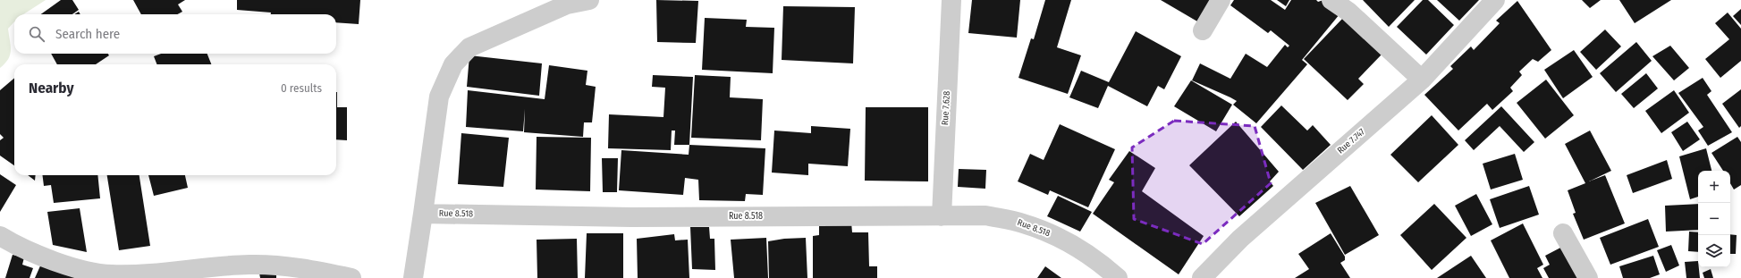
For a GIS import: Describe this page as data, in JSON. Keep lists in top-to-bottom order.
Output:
{
  "streets": {
    "street": ["Rue 7.628", "Rue 7.747", "Rue 8.518"]
  },
  "crossings": [
    ["Rue 7.628", "Rue 8.518"]
  ],
  "page": {
    "search": "Search here",
    "heading": ["Nearby", "0 results"],
    "map_buttons": ["+", "−"]
  }
}
